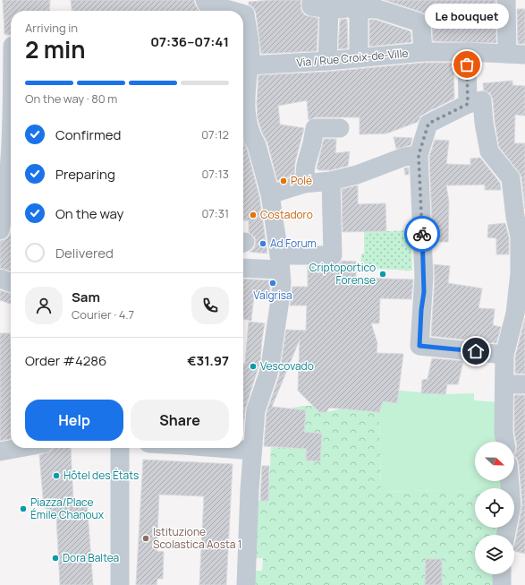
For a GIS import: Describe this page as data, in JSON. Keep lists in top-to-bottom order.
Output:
{
  "streets": {
    "street": ["Via / Rue Croix-de-Ville"]
  },
  "places": [
    "Le bouquet",
    "Polé",
    "Costadoro",
    "Ad Forum",
    "Criptoportico Forense",
    "Valgrisa",
    "Vescovado",
    "Hôtel des États",
    "Piazza/Place Émile Chanoux",
    "Istituzione Scolastica Aosta 1",
    "Dora Baltea"
  ],
  "north": "right",
  "page": {
    "bubble": "Le bouquet",
    "heading": ["2 min", "Arriving in", "07:36–07:41"],
    "panel": [
      "Sam",
      "Courier · 4.7",
      "Order #4286",
      "€31.97"
    ],
    "bar": "On the way · 80 m",
    "list": [
      ["Confirmed", "07:12"],
      ["Preparing", "07:13"],
      ["On the way", "07:31"],
      "Delivered"
    ],
    "buttons": ["Help", "Share"]
  }
}
